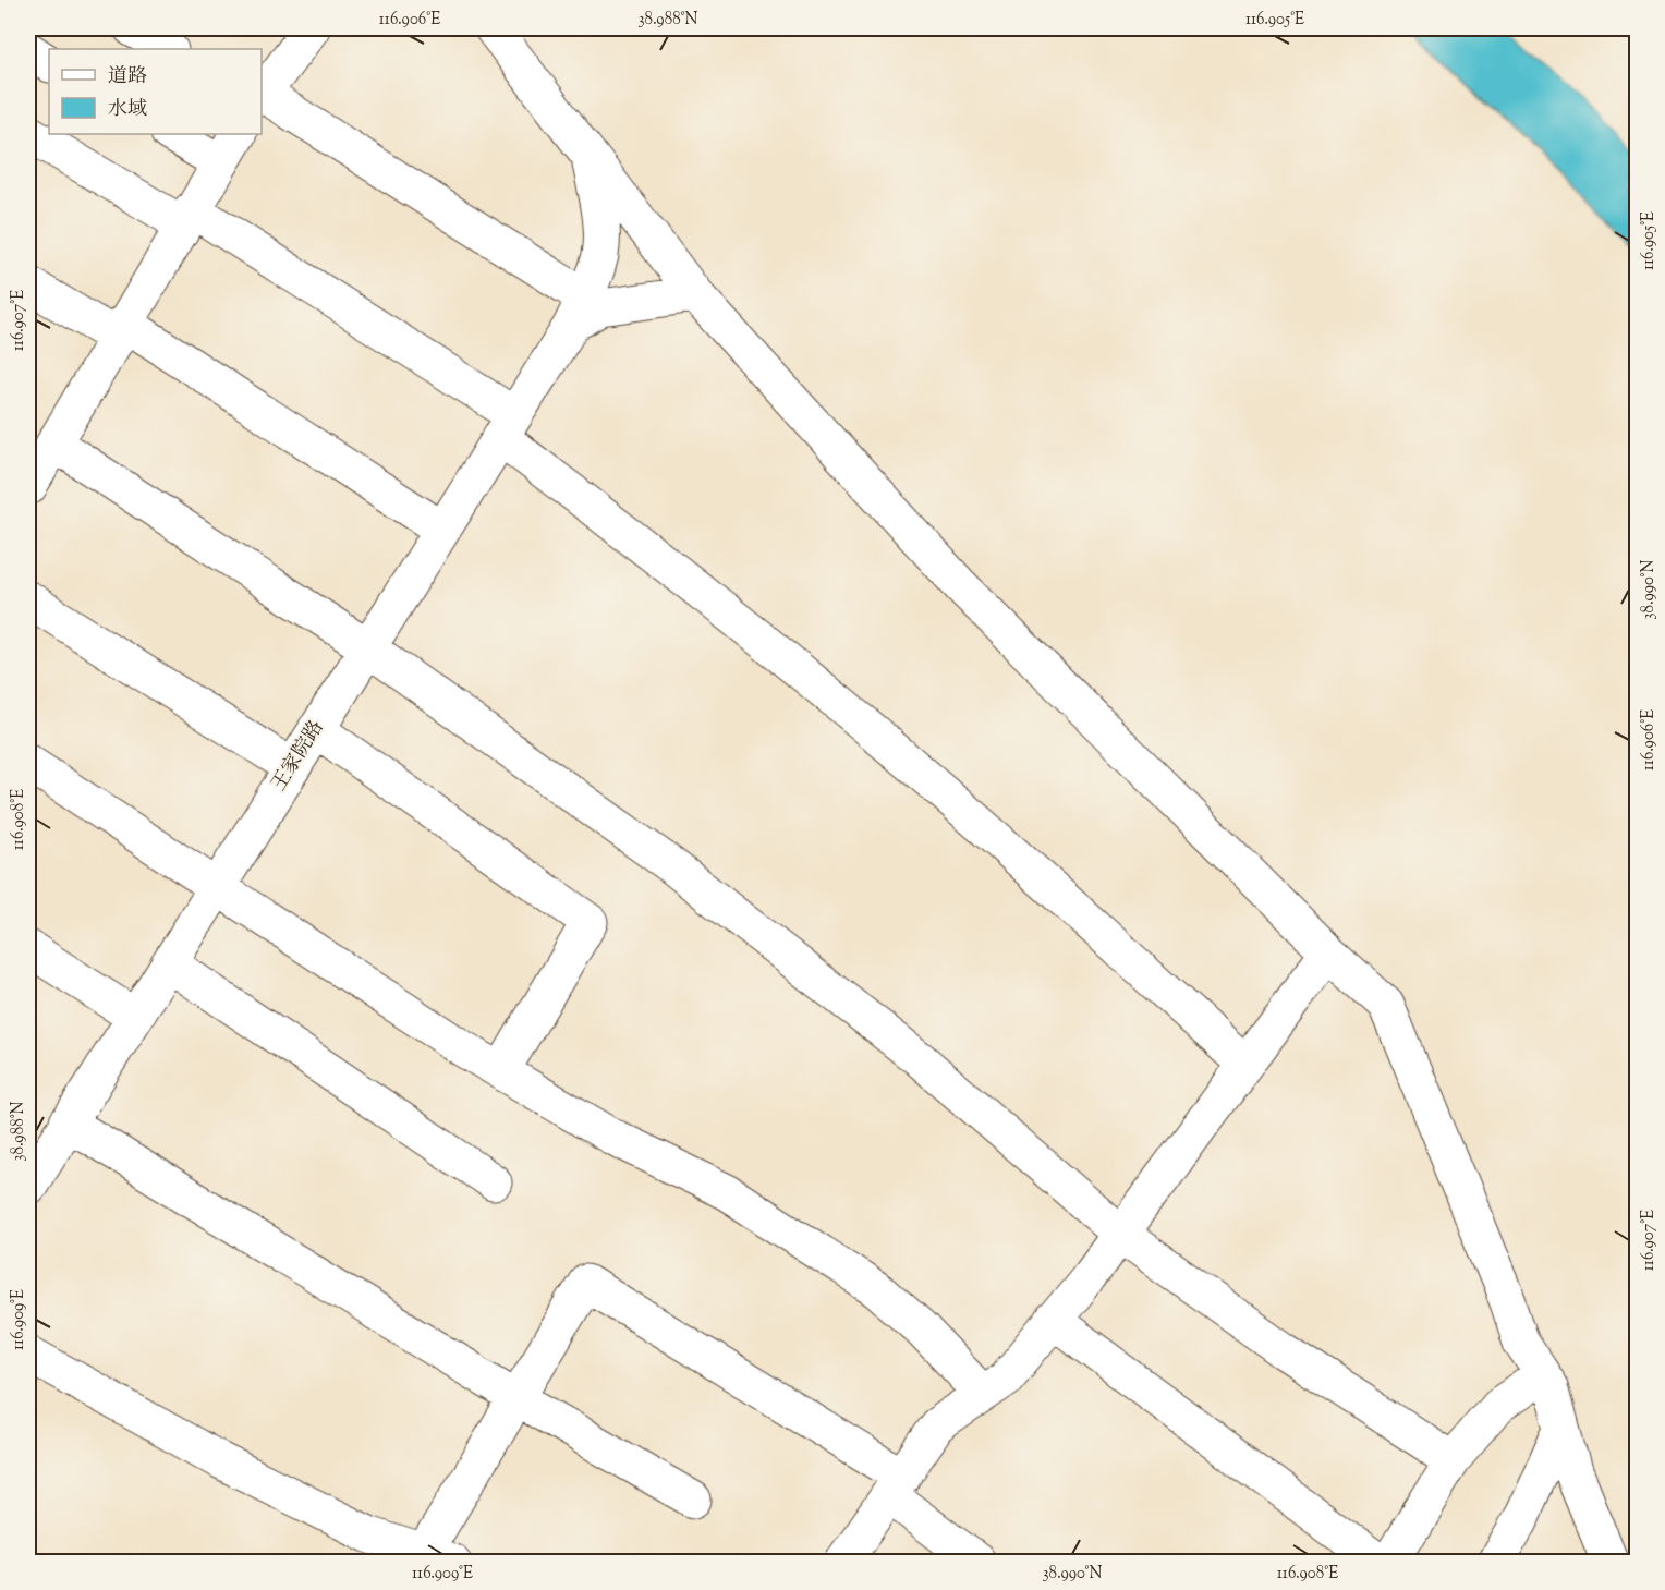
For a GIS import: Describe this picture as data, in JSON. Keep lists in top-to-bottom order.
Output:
{
  "streets": {
    "street": ["王家院路"]
  },
  "legend": ["道路", "水域"],
  "coordinates": [
    "116.906°E",
    "38.988°N",
    "116.905°E",
    "116.907°E",
    "38.990°N",
    "116.908°E",
    "116.909°E"
  ]
}
